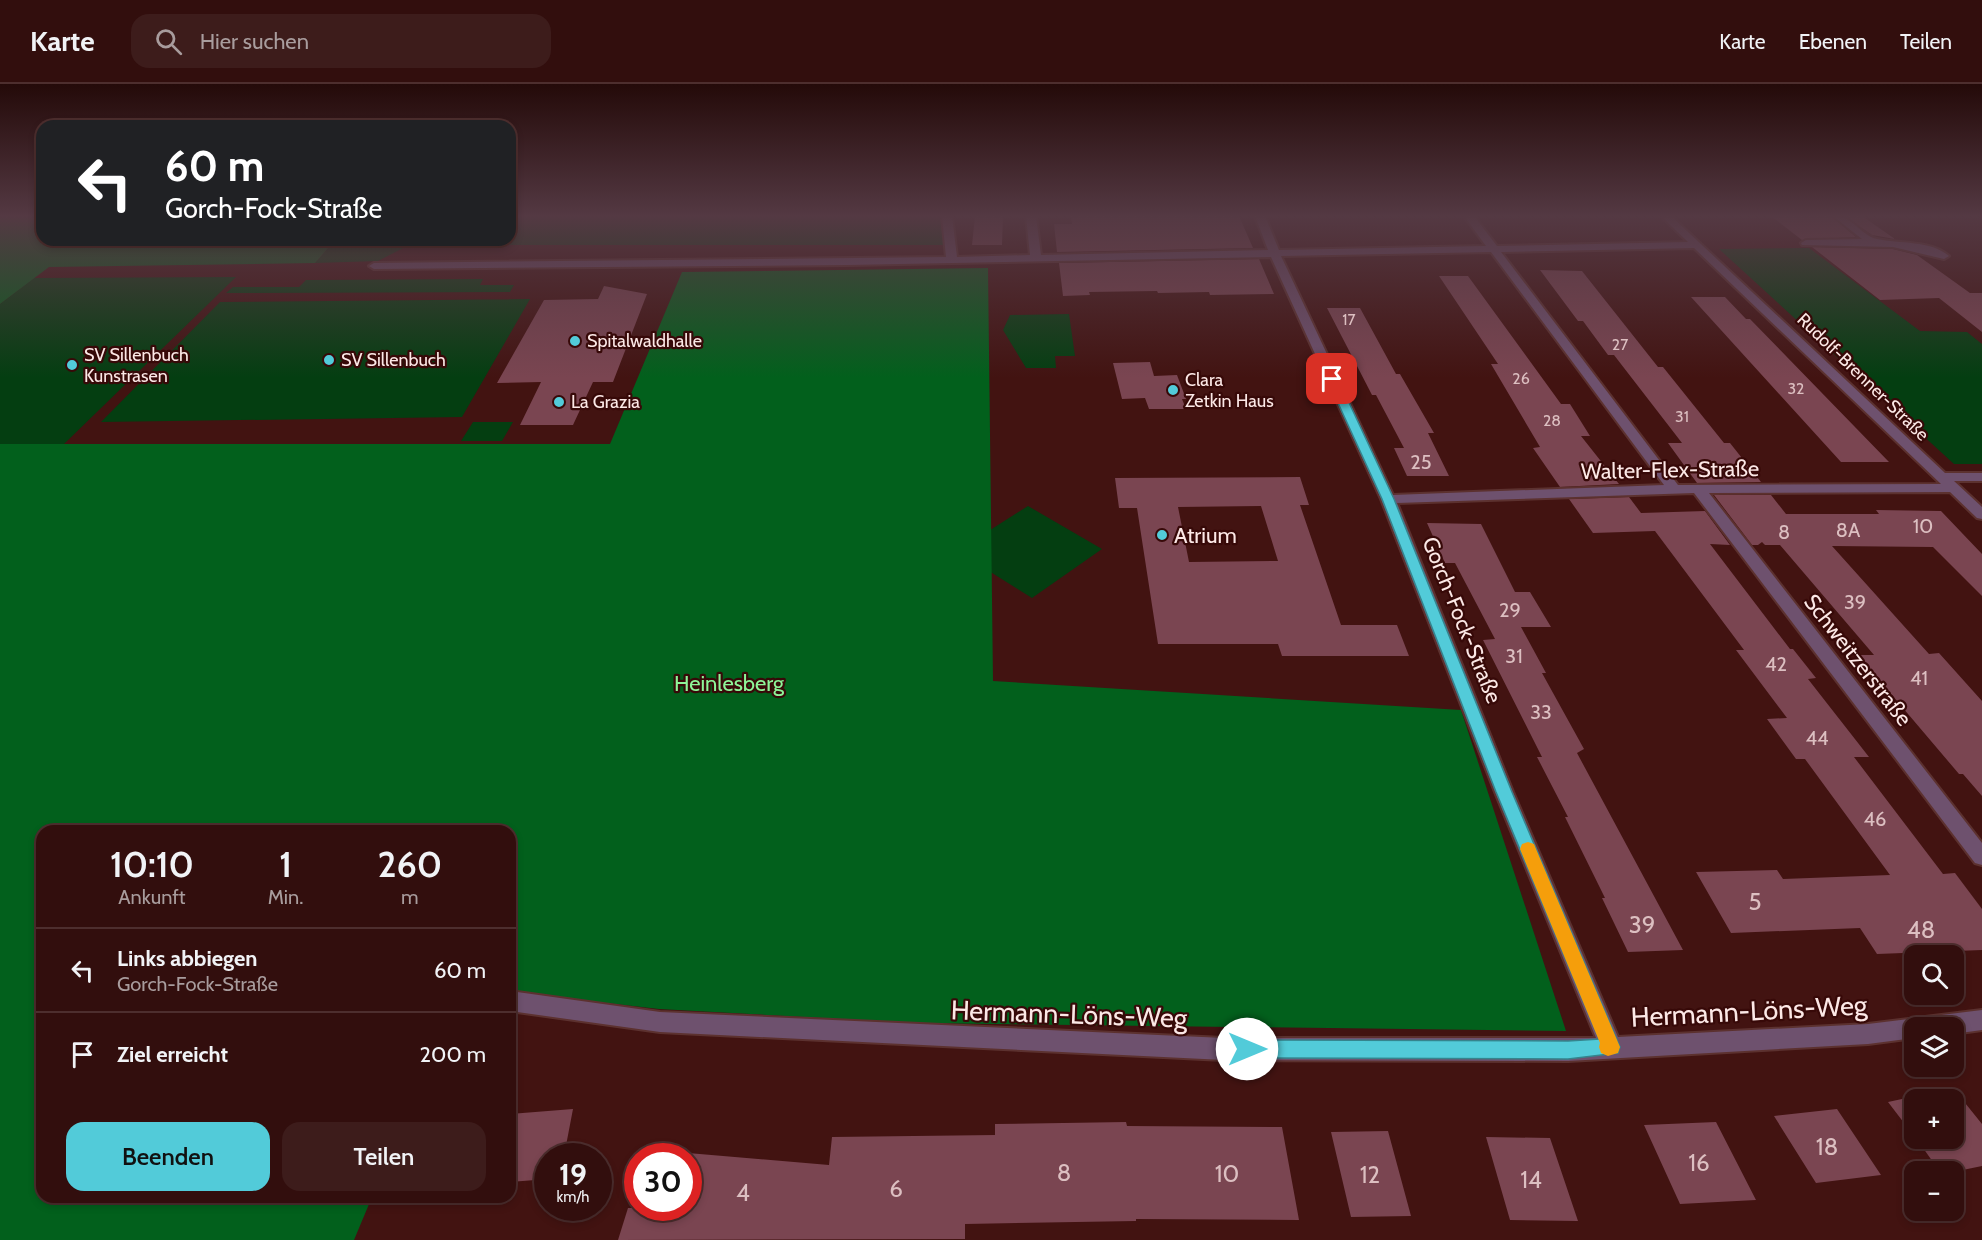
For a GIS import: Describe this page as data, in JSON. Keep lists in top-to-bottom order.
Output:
{
  "streets": {
    "street": [
      "Rudolf-Brenner-Straße",
      "Walter-Flex-Straße",
      "Gorch-Fock-Straße",
      "Schweitzerstraße",
      "Hermann-Löns-Weg"
    ]
  },
  "crossings": [
    ["Rudolf-Brenner-Straße", "Walter-Flex-Straße"],
    ["Walter-Flex-Straße", "Gorch-Fock-Straße"],
    ["Walter-Flex-Straße", "Schweitzerstraße"],
    ["Gorch-Fock-Straße", "Hermann-Löns-Weg"]
  ],
  "parks": ["Heinlesberg"],
  "places": [
    "Spitalwaldhalle",
    "SV Sillenbuch",
    "SV Sillenbuch Kunstrasen",
    "Clara Zetkin Haus",
    "La Grazia",
    "Atrium"
  ],
  "house_numbers": [
    "17",
    "27",
    "26",
    "32",
    "31",
    "28",
    "25",
    "10",
    "8A",
    "8",
    "39",
    "29",
    "31",
    "42",
    "41",
    "33",
    "44",
    "46",
    "5",
    "39",
    "48",
    "18",
    "16",
    "8",
    "10",
    "12",
    "14",
    "6",
    "4"
  ],
  "page": {
    "header": "Karte",
    "search": "Hier suchen",
    "nav": ["Karte", "Ebenen", "Teilen"],
    "turn": ["60 m", "Gorch-Fock-Straße"],
    "eta": [
      "10:10",
      "Ankunft",
      "1",
      "Min.",
      "260",
      "m"
    ],
    "list": [
      {
        "name": "Links abbiegen",
        "note": "Gorch-Fock-Straße",
        "value": "60 m"
      },
      {
        "name": "Ziel erreicht",
        "value": "200 m"
      }
    ],
    "map_buttons": ["+", "−"],
    "buttons": ["Beenden", "Teilen"],
    "speed": "19 km/h",
    "limit": "30"
  }
}
